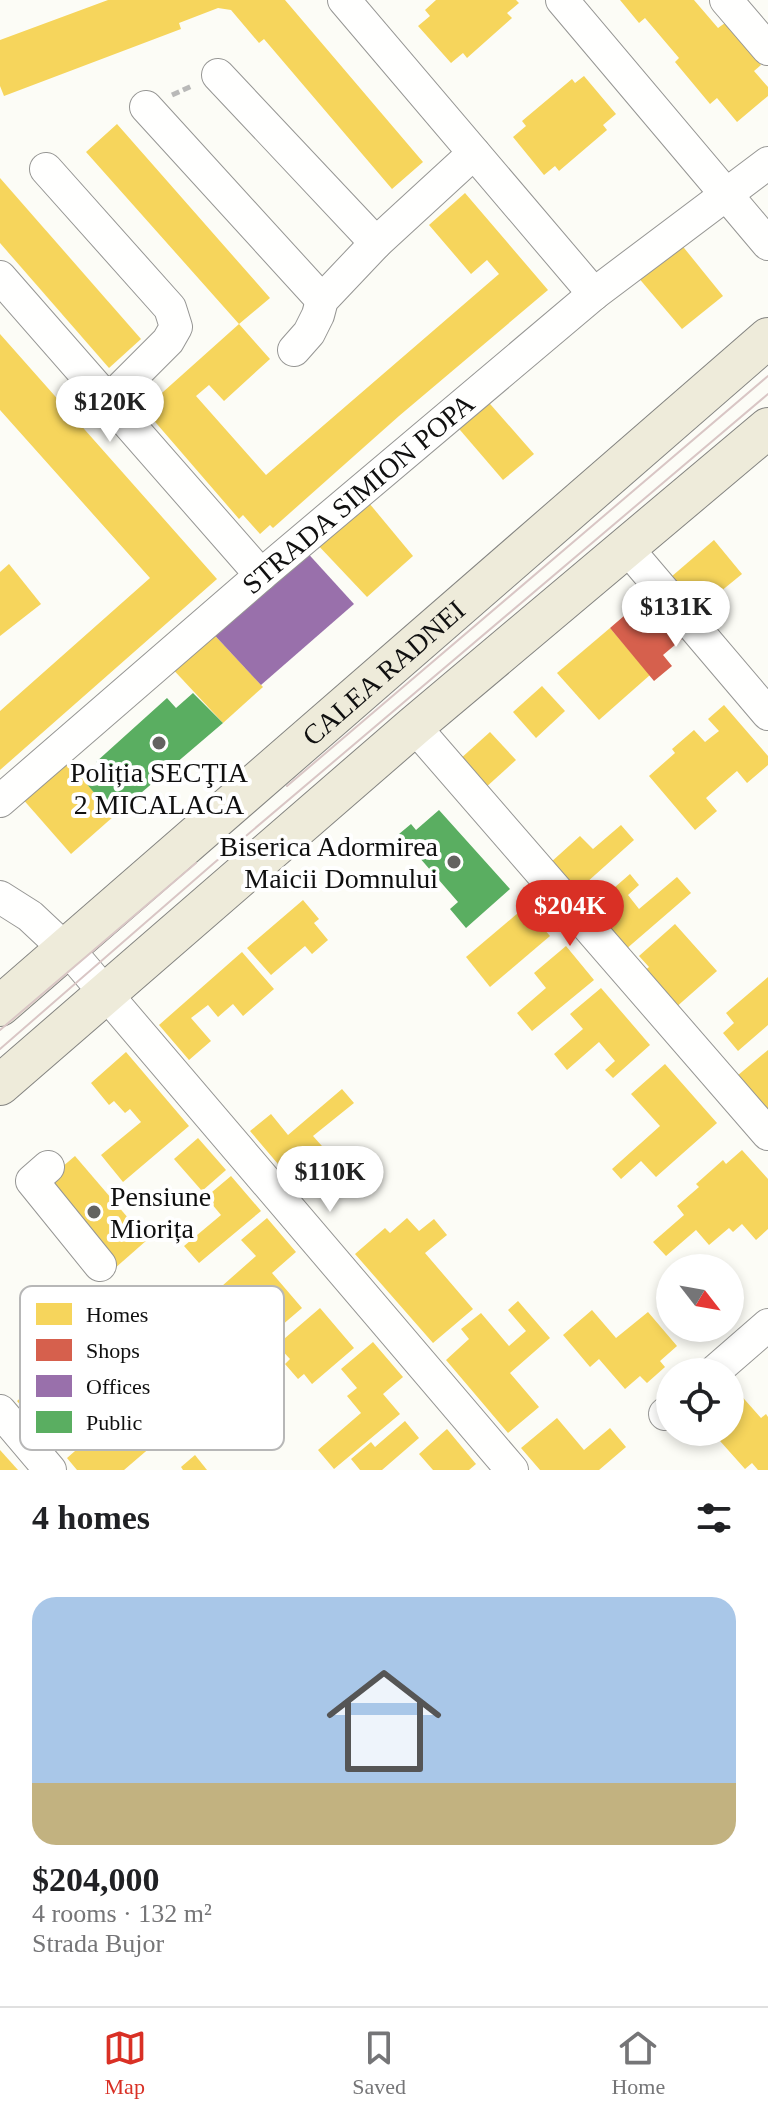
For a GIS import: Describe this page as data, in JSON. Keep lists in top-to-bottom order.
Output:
{
  "streets": {
    "main road": ["CALEA RADNEI"],
    "street": ["STRADA SIMION POPA"]
  },
  "places": ["Poliția SECŢIA 2 MICALACA", "Biserica Adormirea Maicii Domnului", "Pensiune Miorița"],
  "legend": [
    "Homes",
    "Shops",
    "Offices",
    "Public"
  ],
  "north": "bottom right",
  "page": {
    "price": [
      "$120K",
      "$131K",
      "$204K",
      "$110K"
    ],
    "heading": "4 homes",
    "list": [
      {
        "name": "$204,000",
        "note": "4 rooms · 132 m² · Strada Bujor"
      }
    ],
    "tabs": ["Map", "Saved", "Home"]
  }
}
